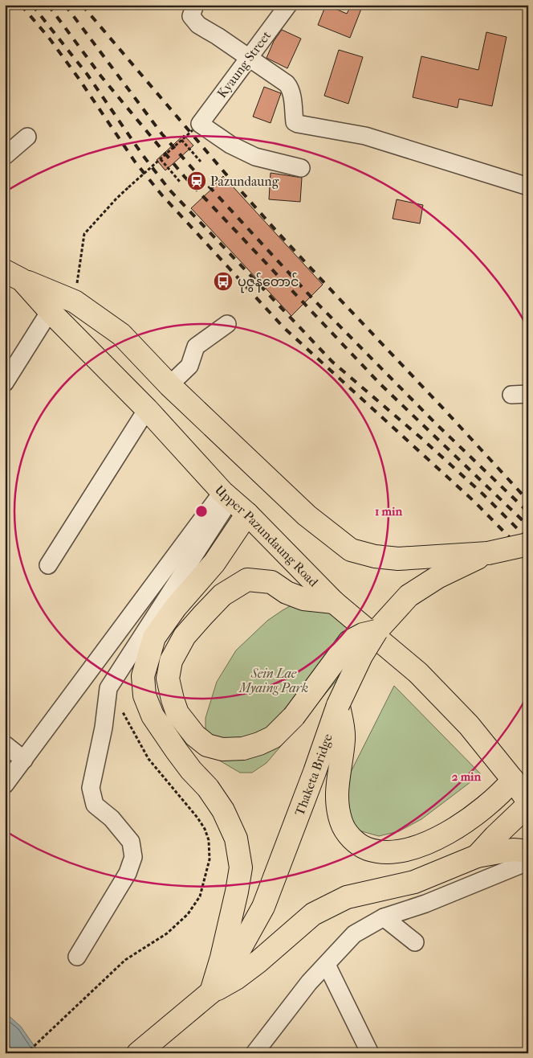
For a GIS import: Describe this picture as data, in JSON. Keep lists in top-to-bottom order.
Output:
{
  "streets": {
    "main road": ["Upper Pazundaung Road", "Thaketa Bridge"],
    "street": ["Kyaung Street"]
  },
  "parks": ["Sein Lae Myaing Park"],
  "places": {
    "station": ["Pazundaung"],
    "bus stop": ["ပုဇွန်တောင်"]
  },
  "rings": ["1 min", "2 min"]
}
